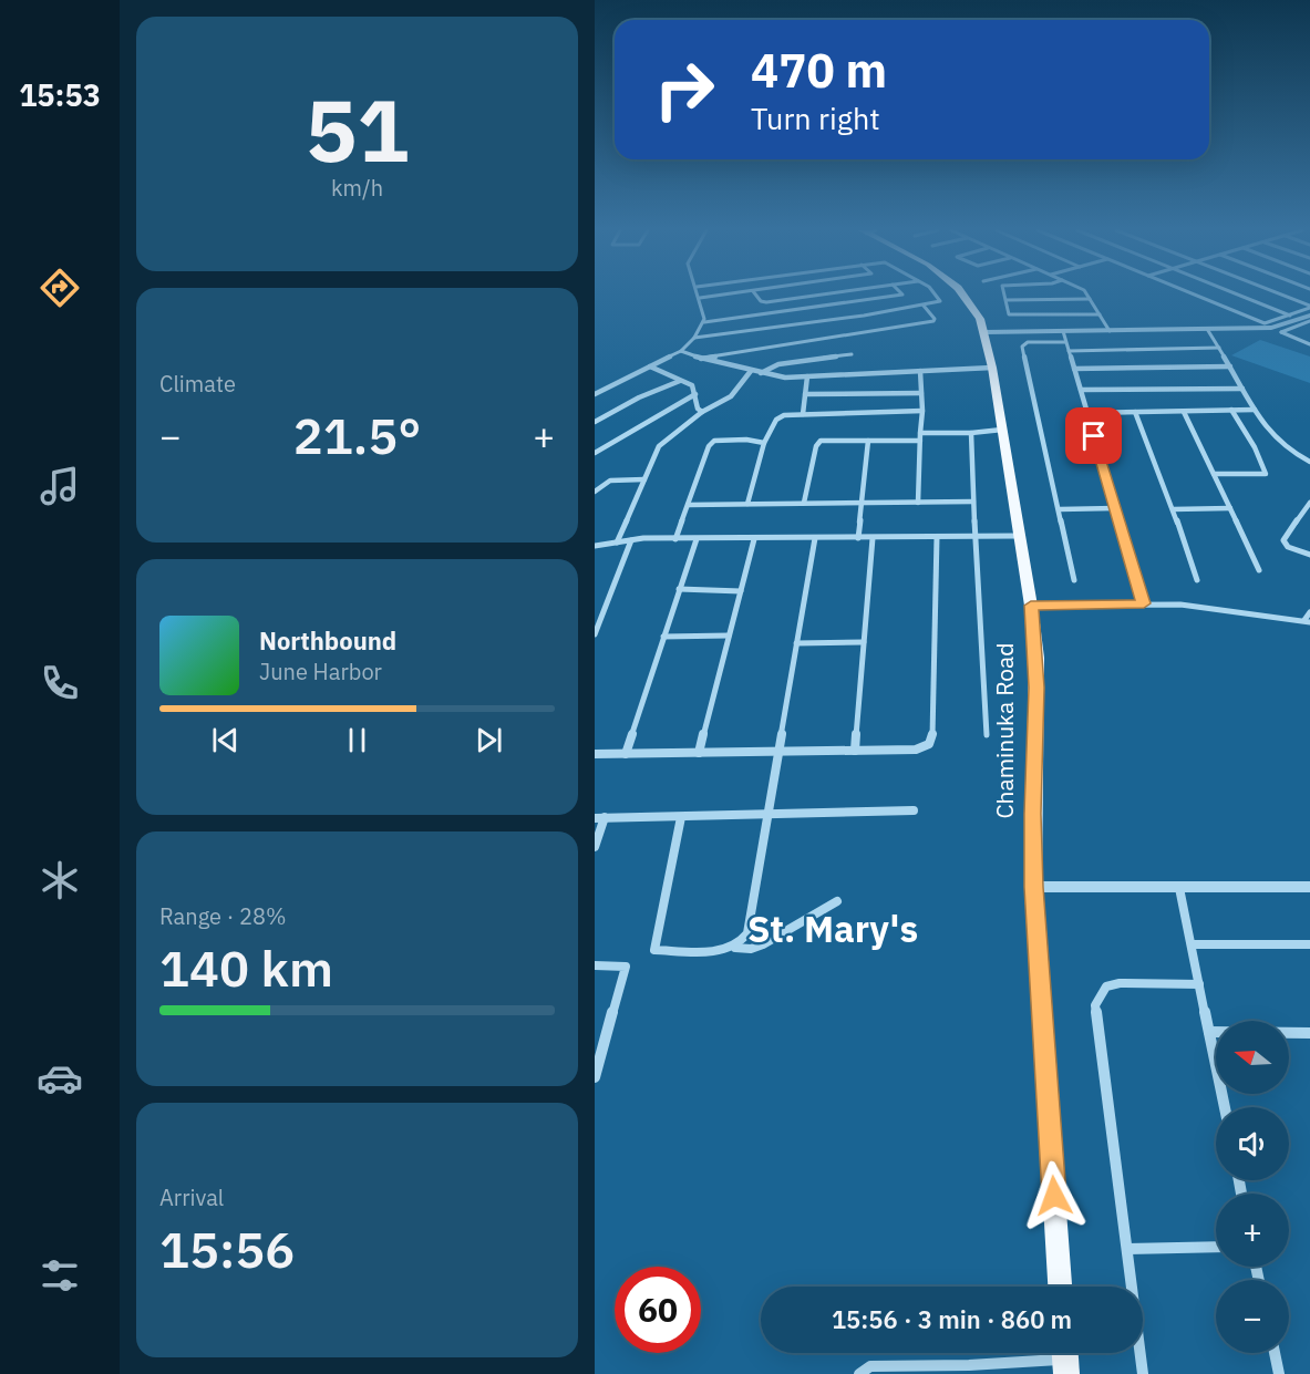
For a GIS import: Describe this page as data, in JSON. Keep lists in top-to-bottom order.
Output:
{
  "streets": {
    "main road": ["Chaminuka Road"]
  },
  "districts": ["St. Mary's"],
  "north": "left",
  "page": {
    "tabs": "15:53",
    "tile": [
      ["51", "km/h"],
      "Climate",
      ["Range · 28%", "140 km"],
      ["Arrival", "15:56"]
    ],
    "turn": ["470 m", "Turn right"],
    "heat": ["−", "21.5°", "+"],
    "song": ["Northbound", "June Harbor"],
    "map_buttons": ["+", "−"],
    "limit": "60",
    "trip": "15:56 · 3 min · 860 m"
  }
}
